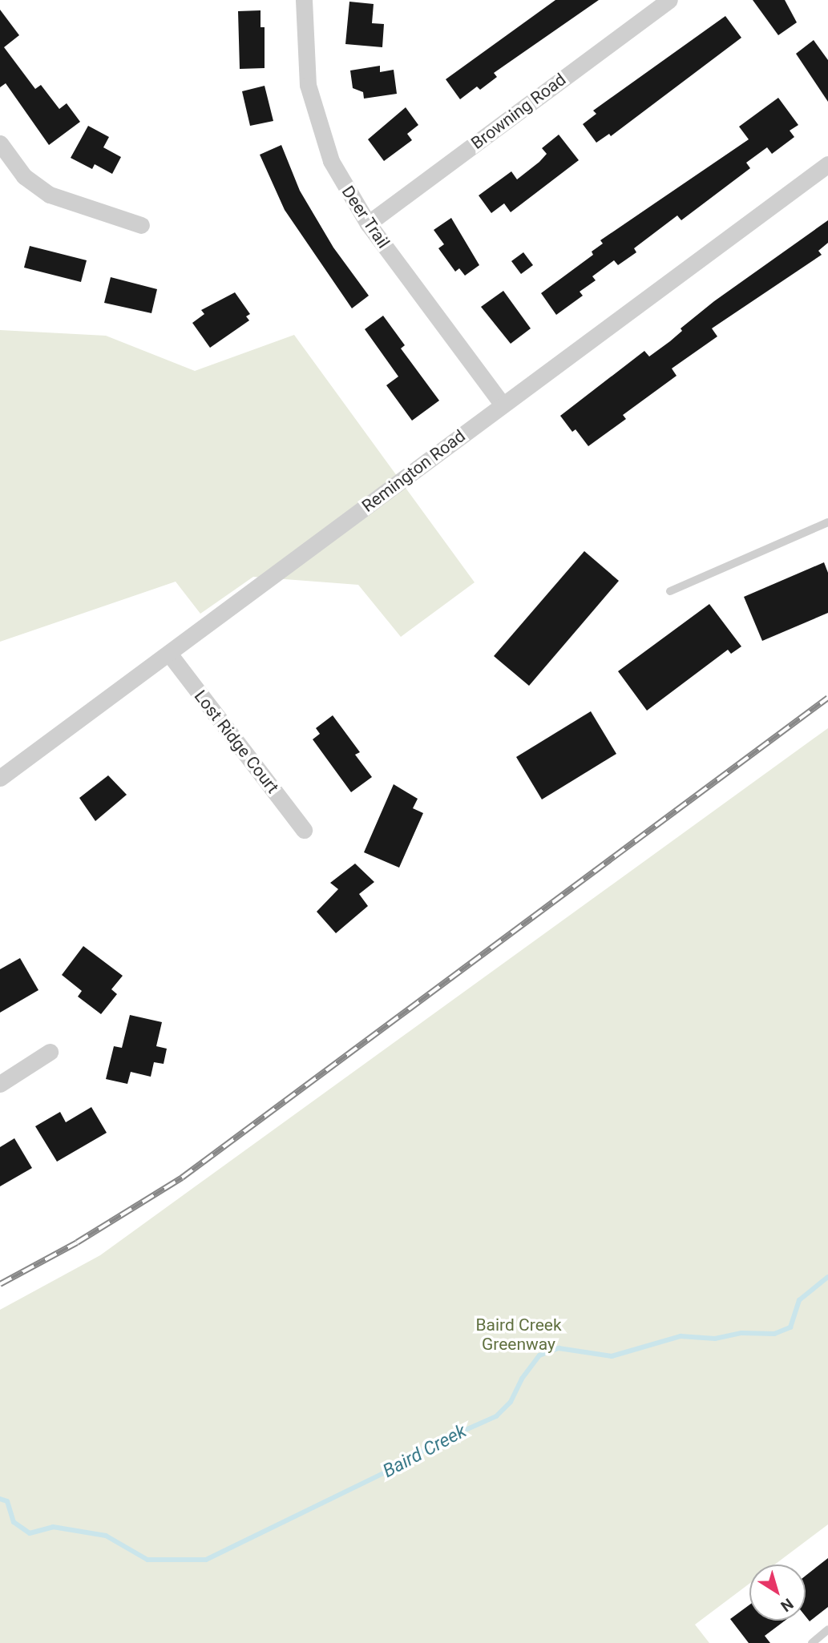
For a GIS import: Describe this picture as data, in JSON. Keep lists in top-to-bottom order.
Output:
{
  "streets": {
    "street": [
      "Browning Road",
      "Deer Trail",
      "Remington Road",
      "Lost Ridge Court"
    ]
  },
  "crossings": [
    ["Browning Road", "Deer Trail"],
    ["Deer Trail", "Remington Road"],
    ["Remington Road", "Lost Ridge Court"]
  ],
  "water": ["Baird Creek"],
  "parks": ["Baird Creek Greenway"],
  "north": "bottom right"
}
